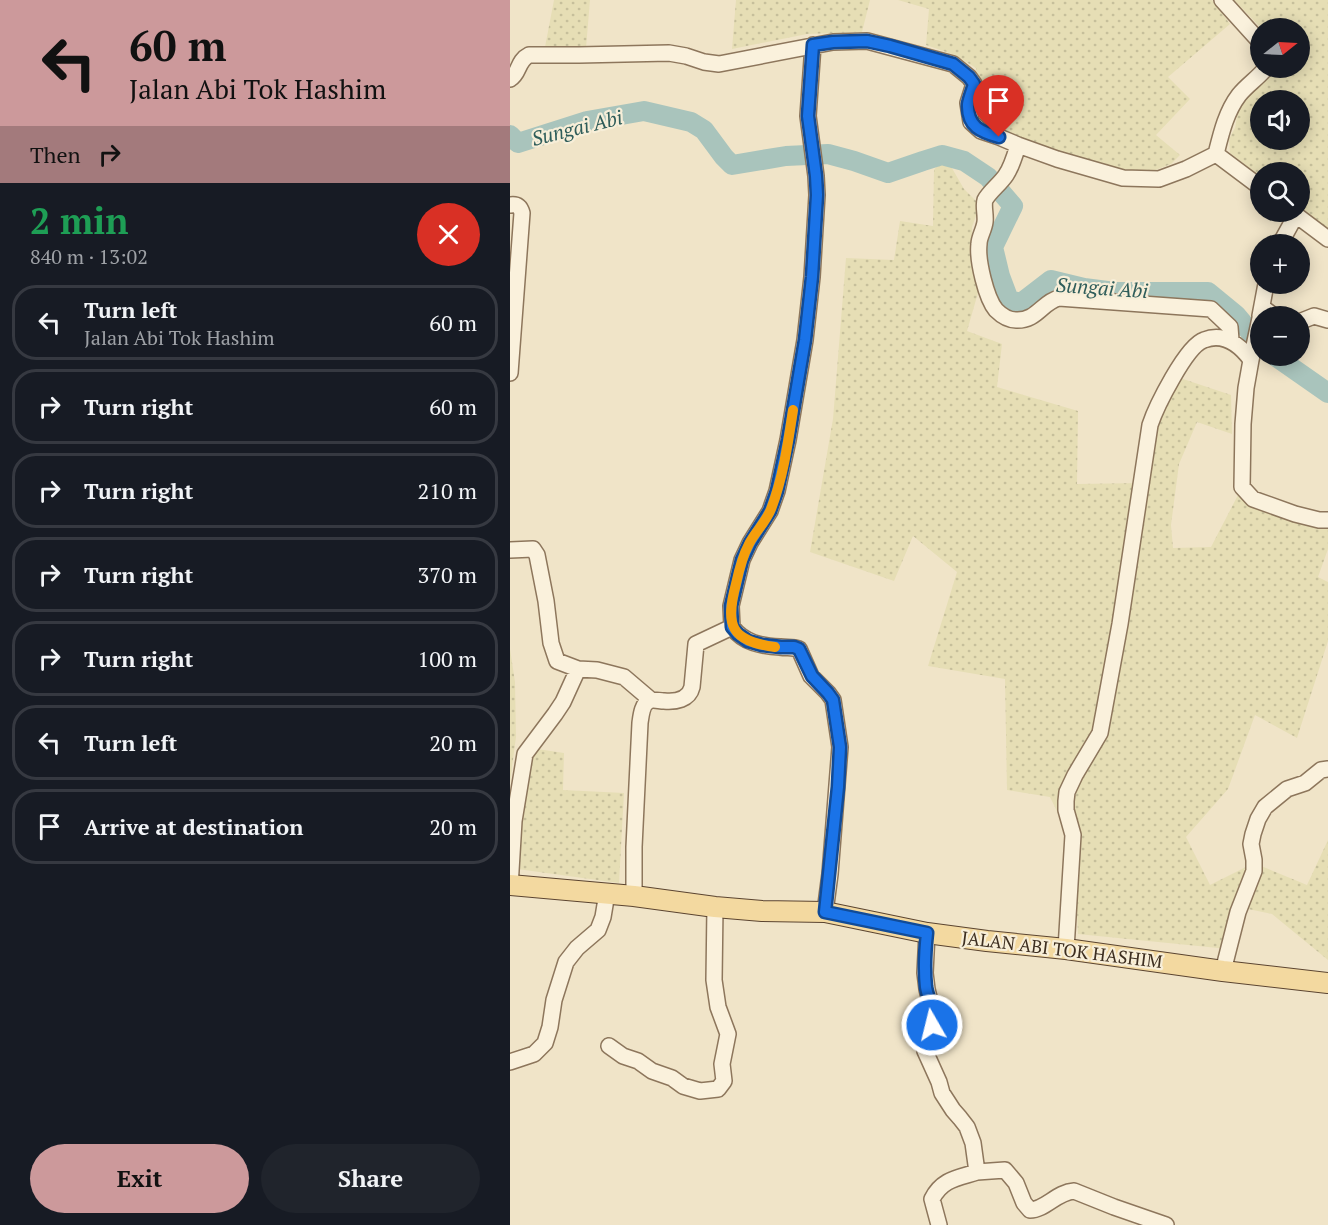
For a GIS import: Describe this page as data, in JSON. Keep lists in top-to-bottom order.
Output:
{
  "streets": {
    "main road": ["JALAN ABI TOK HASHIM"]
  },
  "water": ["Sungai Abi"],
  "north": "right",
  "page": {
    "turn": ["60 m", "Jalan Abi Tok Hashim"],
    "map_buttons": ["+", "−"],
    "then": "Then",
    "heading": ["2 min", "840 m · 13:02"],
    "list": [
      {
        "name": "Turn left",
        "note": "Jalan Abi Tok Hashim",
        "value": "60 m"
      },
      {
        "name": "Turn right",
        "value": "60 m"
      },
      {
        "name": "Turn right",
        "value": "210 m"
      },
      {
        "name": "Turn right",
        "value": "370 m"
      },
      {
        "name": "Turn right",
        "value": "100 m"
      },
      {
        "name": "Turn left",
        "value": "20 m"
      },
      {
        "name": "Arrive at destination",
        "value": "20 m"
      }
    ],
    "buttons": ["Exit", "Share"]
  }
}
